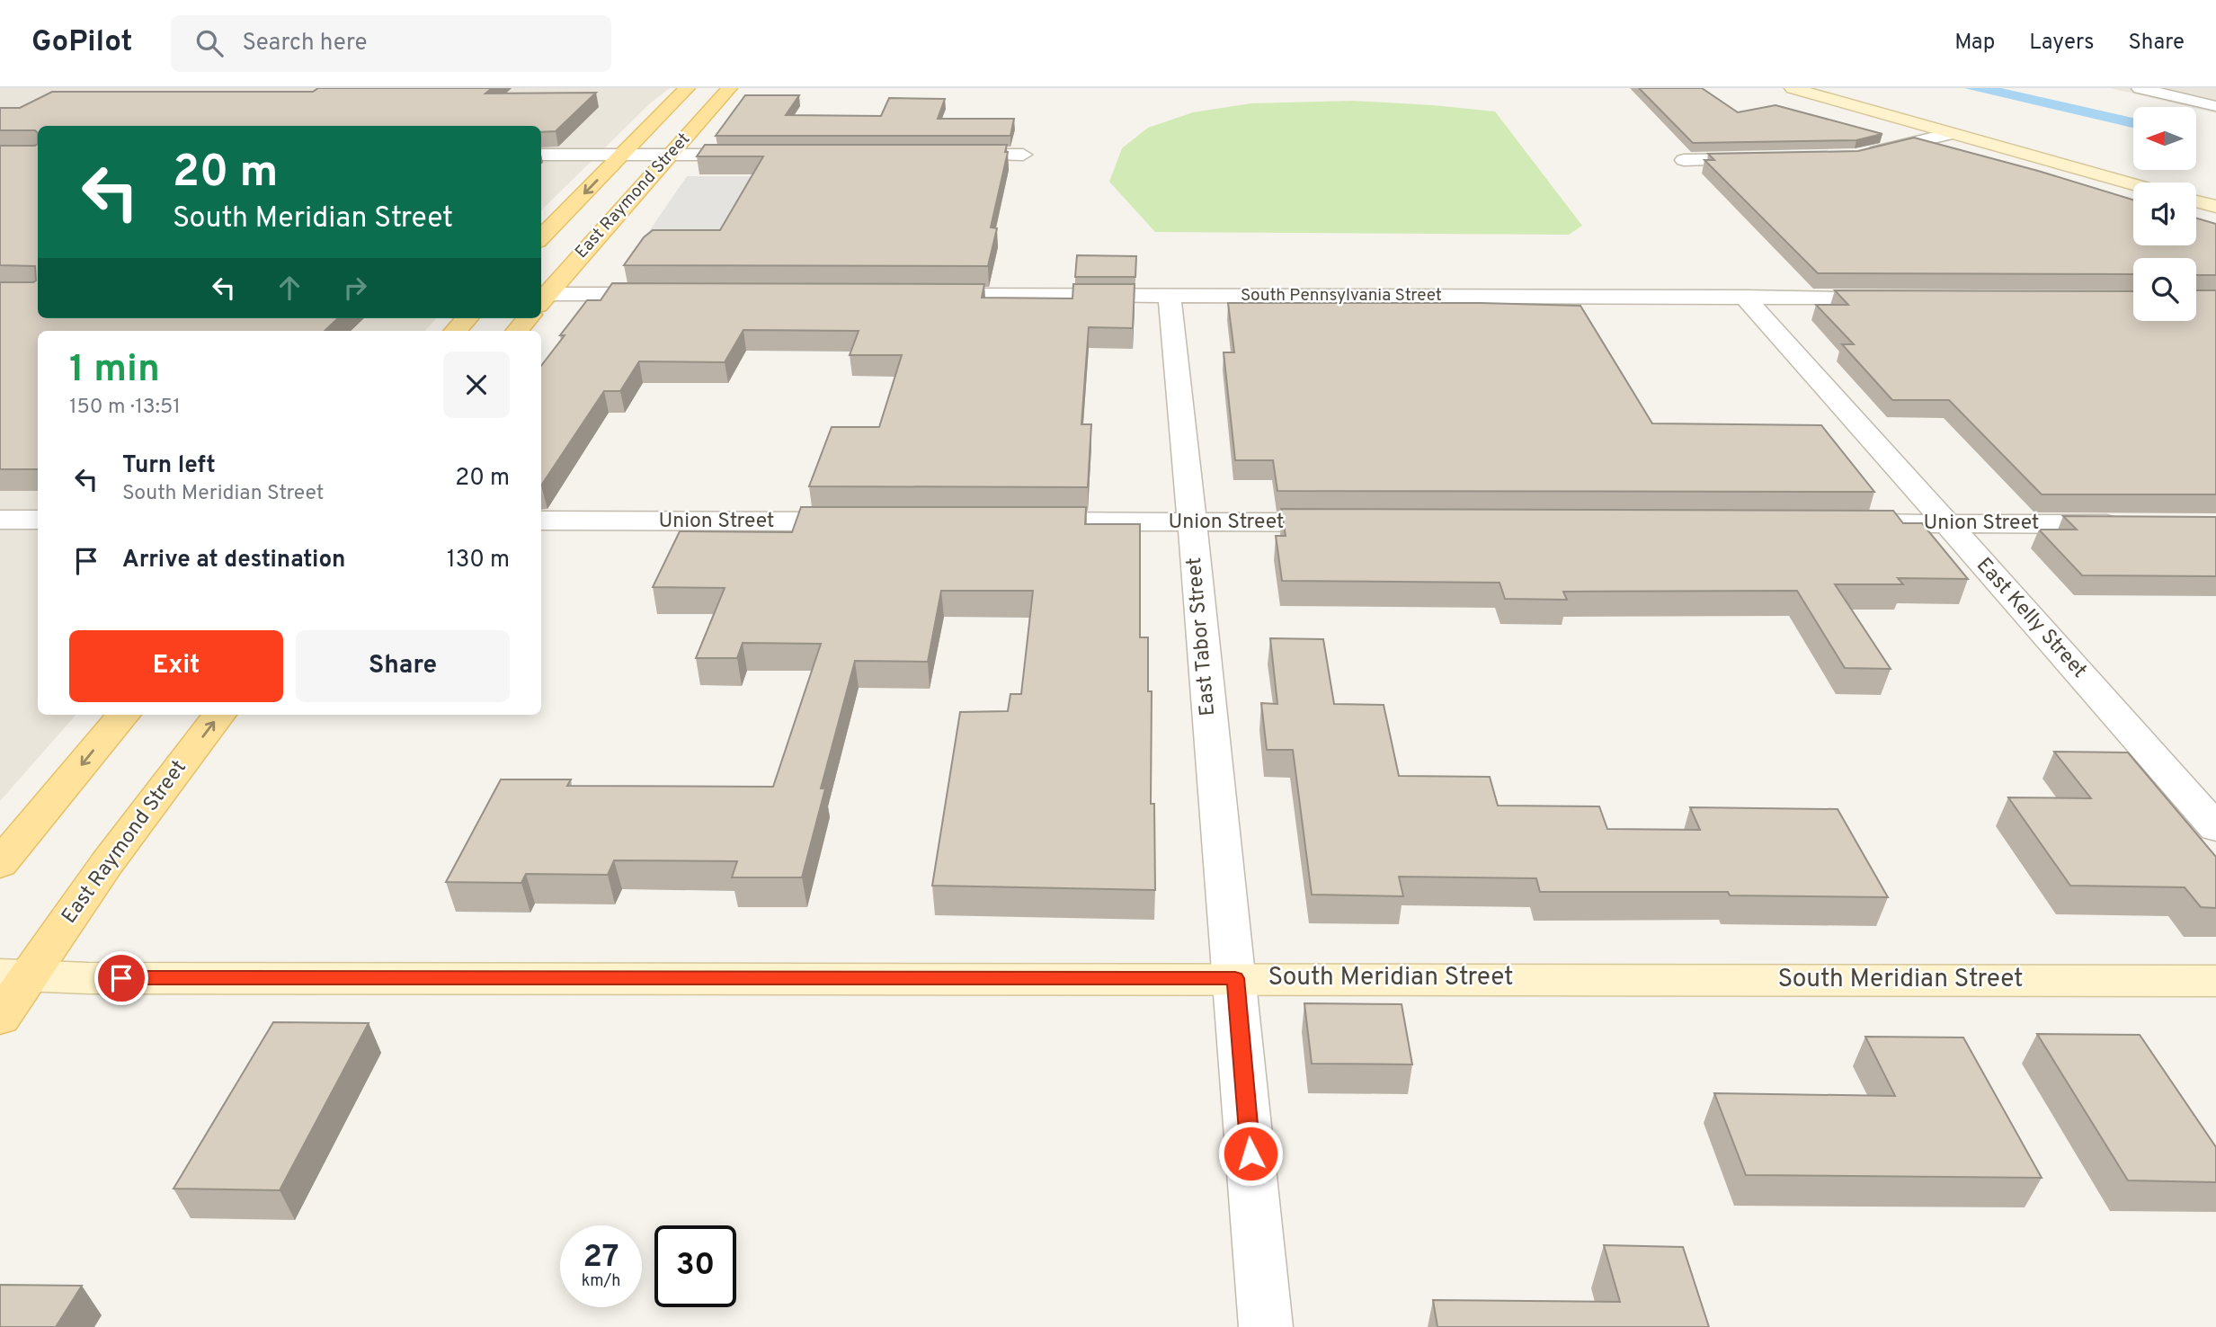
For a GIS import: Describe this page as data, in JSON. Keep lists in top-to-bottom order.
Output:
{
  "streets": {
    "main road": ["East Raymond Street", "South Meridian Street"],
    "street": [
      "South Pennsylvania Street",
      "Union Street",
      "East Kelly Street",
      "East Tabor Street"
    ]
  },
  "crossings": [
    ["East Raymond Street", "South Meridian Street"],
    ["South Pennsylvania Street", "East Kelly Street"],
    ["South Pennsylvania Street", "East Tabor Street"],
    ["Union Street", "East Kelly Street"],
    ["Union Street", "East Tabor Street"],
    ["East Tabor Street", "South Meridian Street"]
  ],
  "north": "left",
  "page": {
    "header": "GoPilot",
    "search": "Search here",
    "nav": ["Map", "Layers", "Share"],
    "turn": ["20 m", "South Meridian Street"],
    "heading": ["1 min", "150 m · 13:51"],
    "list": [
      {
        "name": "Turn left",
        "note": "South Meridian Street",
        "value": "20 m"
      },
      {
        "name": "Arrive at destination",
        "value": "130 m"
      }
    ],
    "buttons": ["Exit", "Share"],
    "speed": "27 km/h",
    "limit": "30"
  }
}
